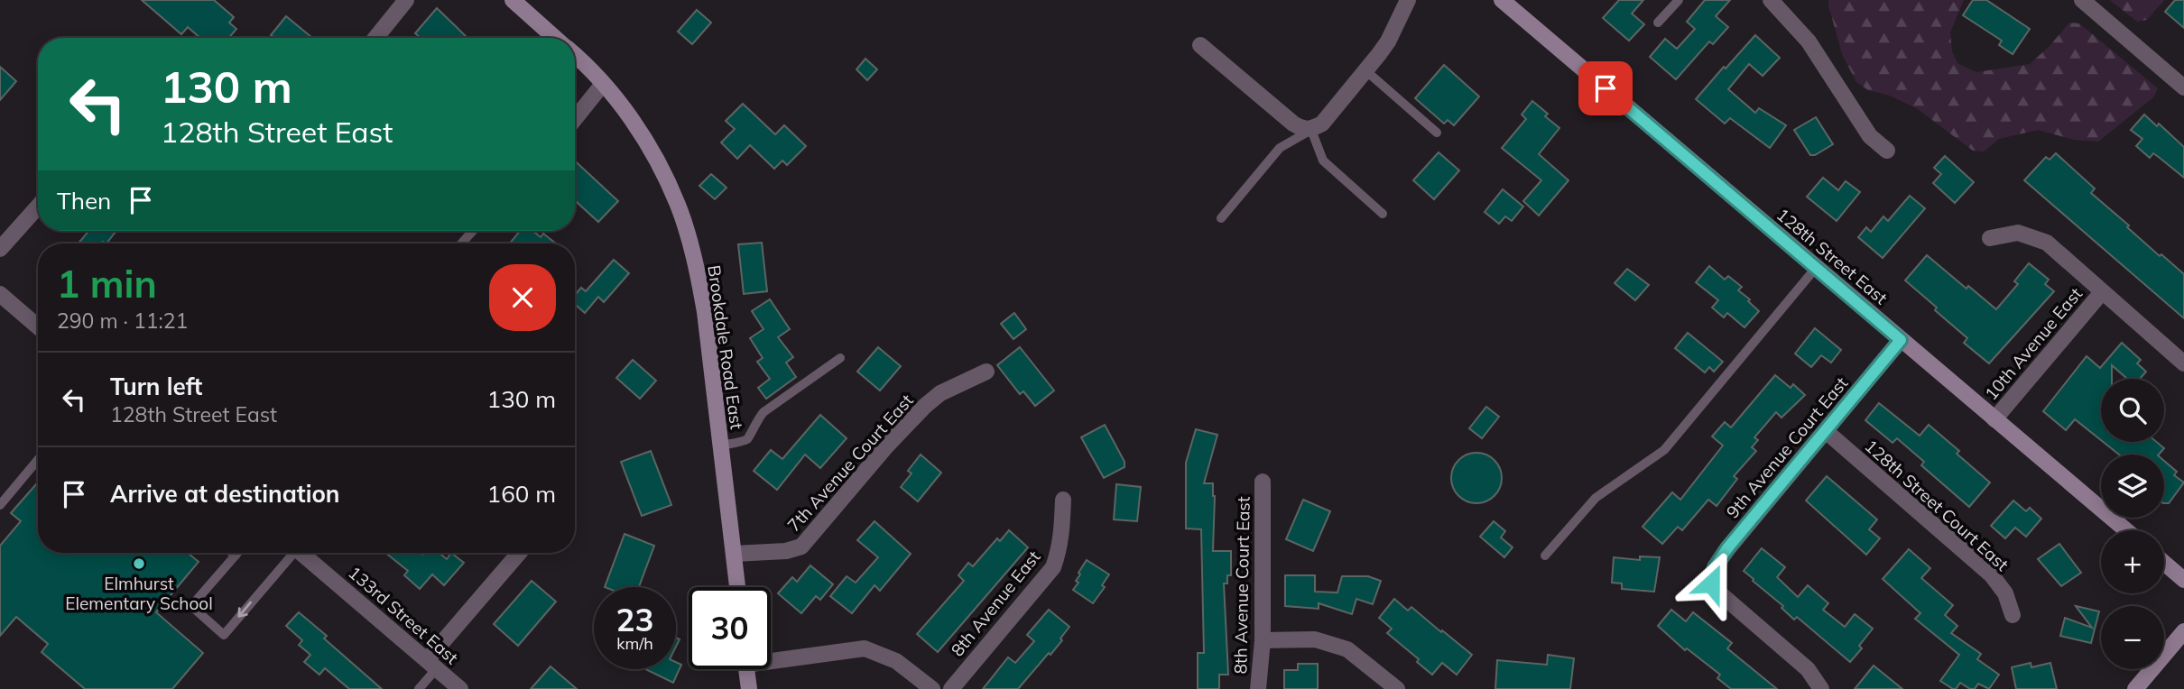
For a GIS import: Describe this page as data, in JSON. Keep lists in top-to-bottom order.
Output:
{
  "streets": {
    "street": [
      "128th Street East",
      "10th Avenue East",
      "Brookdale Road East",
      "9th Avenue Court East",
      "7th Avenue Court East",
      "128th Street Court East",
      "8th Avenue Court East",
      "8th Avenue East",
      "133rd Street East"
    ]
  },
  "crossings": [
    ["128th Street East", "10th Avenue East"],
    ["128th Street East", "9th Avenue Court East"],
    ["Brookdale Road East", "7th Avenue Court East"],
    ["9th Avenue Court East", "128th Street Court East"]
  ],
  "places": ["Elmhurst Elementary School"],
  "page": {
    "turn": ["130 m", "128th Street East"],
    "then": "Then",
    "heading": ["1 min", "290 m · 11:21"],
    "list": [
      {
        "name": "Turn left",
        "note": "128th Street East",
        "value": "130 m"
      },
      {
        "name": "Arrive at destination",
        "value": "160 m"
      }
    ],
    "map_buttons": ["+", "−"],
    "speed": "23 km/h",
    "limit": "30"
  }
}
